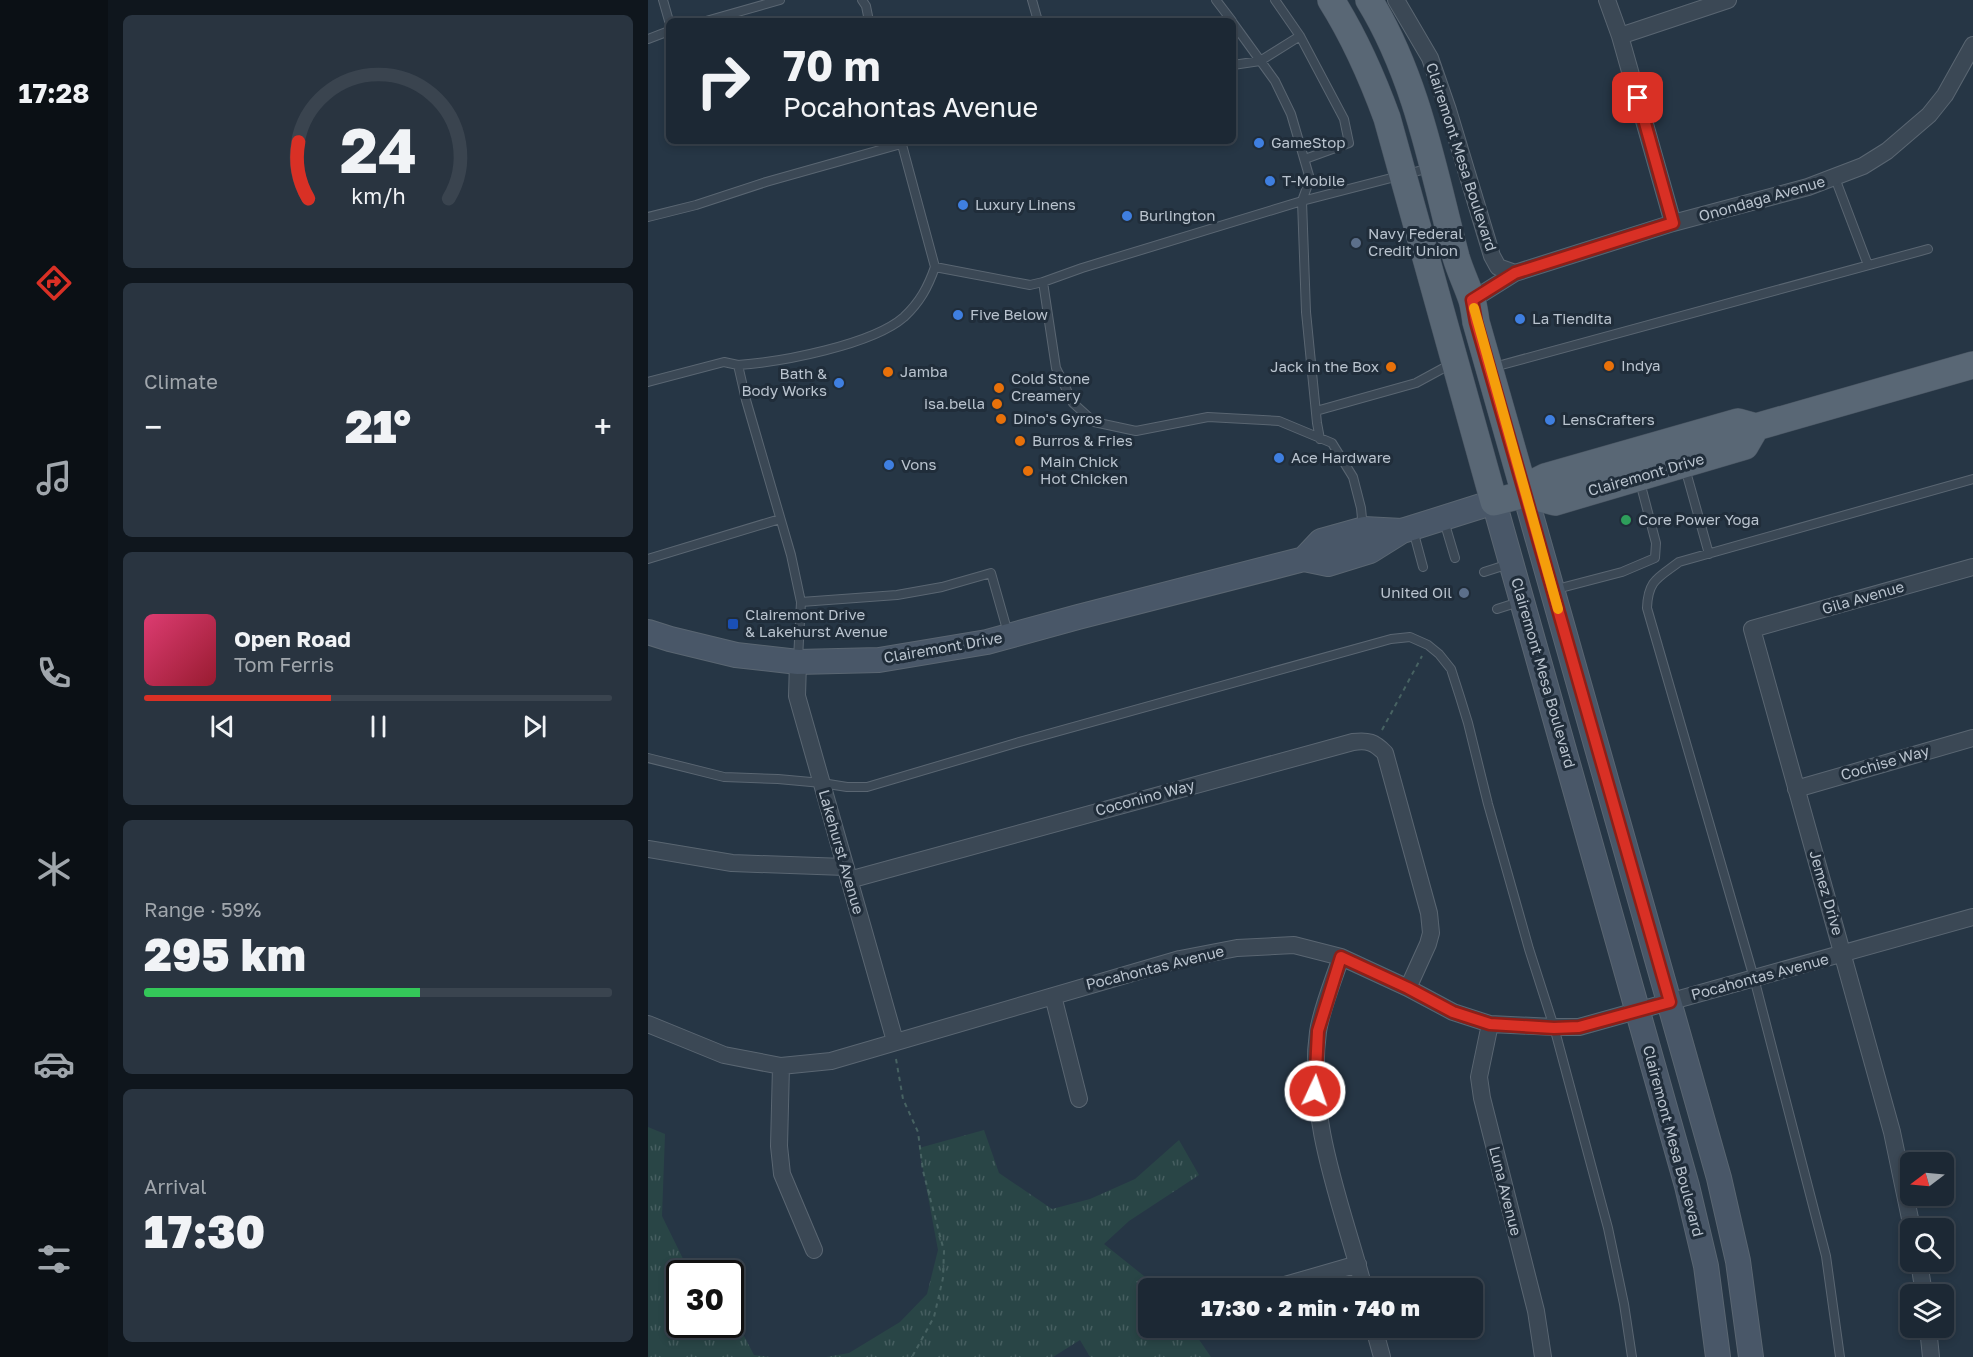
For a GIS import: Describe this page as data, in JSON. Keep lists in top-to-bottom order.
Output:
{
  "streets": {
    "main road": ["Clairemont Mesa Boulevard", "Clairemont Drive"],
    "street": [
      "Onondaga Avenue",
      "Gila Avenue",
      "Cochise Way",
      "Coconino Way",
      "Lakehurst Avenue",
      "Jemez Drive",
      "Pocahontas Avenue",
      "Luna Avenue"
    ]
  },
  "crossings": [
    ["Clairemont Mesa Boulevard", "Onondaga Avenue"],
    ["Clairemont Mesa Boulevard", "Clairemont Drive"],
    ["Clairemont Mesa Boulevard", "Pocahontas Avenue"],
    ["Clairemont Drive", "Lakehurst Avenue"],
    ["Gila Avenue", "Jemez Drive"],
    ["Cochise Way", "Jemez Drive"],
    ["Coconino Way", "Lakehurst Avenue"],
    ["Lakehurst Avenue", "Pocahontas Avenue"],
    ["Jemez Drive", "Pocahontas Avenue"],
    ["Pocahontas Avenue", "Luna Avenue"]
  ],
  "places": {
    "other": [
      "GameStop",
      "T-Mobile",
      "Luxury Linens",
      "Burlington",
      "Navy Federal Credit Union",
      "Five Below",
      "La Tiendita",
      "Indya",
      "Jack in the Box",
      "Jamba",
      "Bath & Body Works",
      "Cold Stone Creamery",
      "isa.bella",
      "Dino's Gyros",
      "LensCrafters",
      "Burros & Fries",
      "Ace Hardware",
      "Vons",
      "Main Chick Hot Chicken",
      "Core Power Yoga",
      "United Oil"
    ],
    "transit": ["Clairemont Drive & Lakehurst Avenue"]
  },
  "north": "left",
  "page": {
    "tabs": "17:28",
    "turn": ["70 m", "Pocahontas Avenue"],
    "tile": [
      "Climate",
      ["Range · 59%", "295 km"],
      ["Arrival", "17:30"]
    ],
    "heat": ["−", "21°", "+"],
    "song": ["Open Road", "Tom Ferris"],
    "limit": "30",
    "trip": "17:30 · 2 min · 740 m",
    "gauge": ["24", "km/h"]
  }
}
